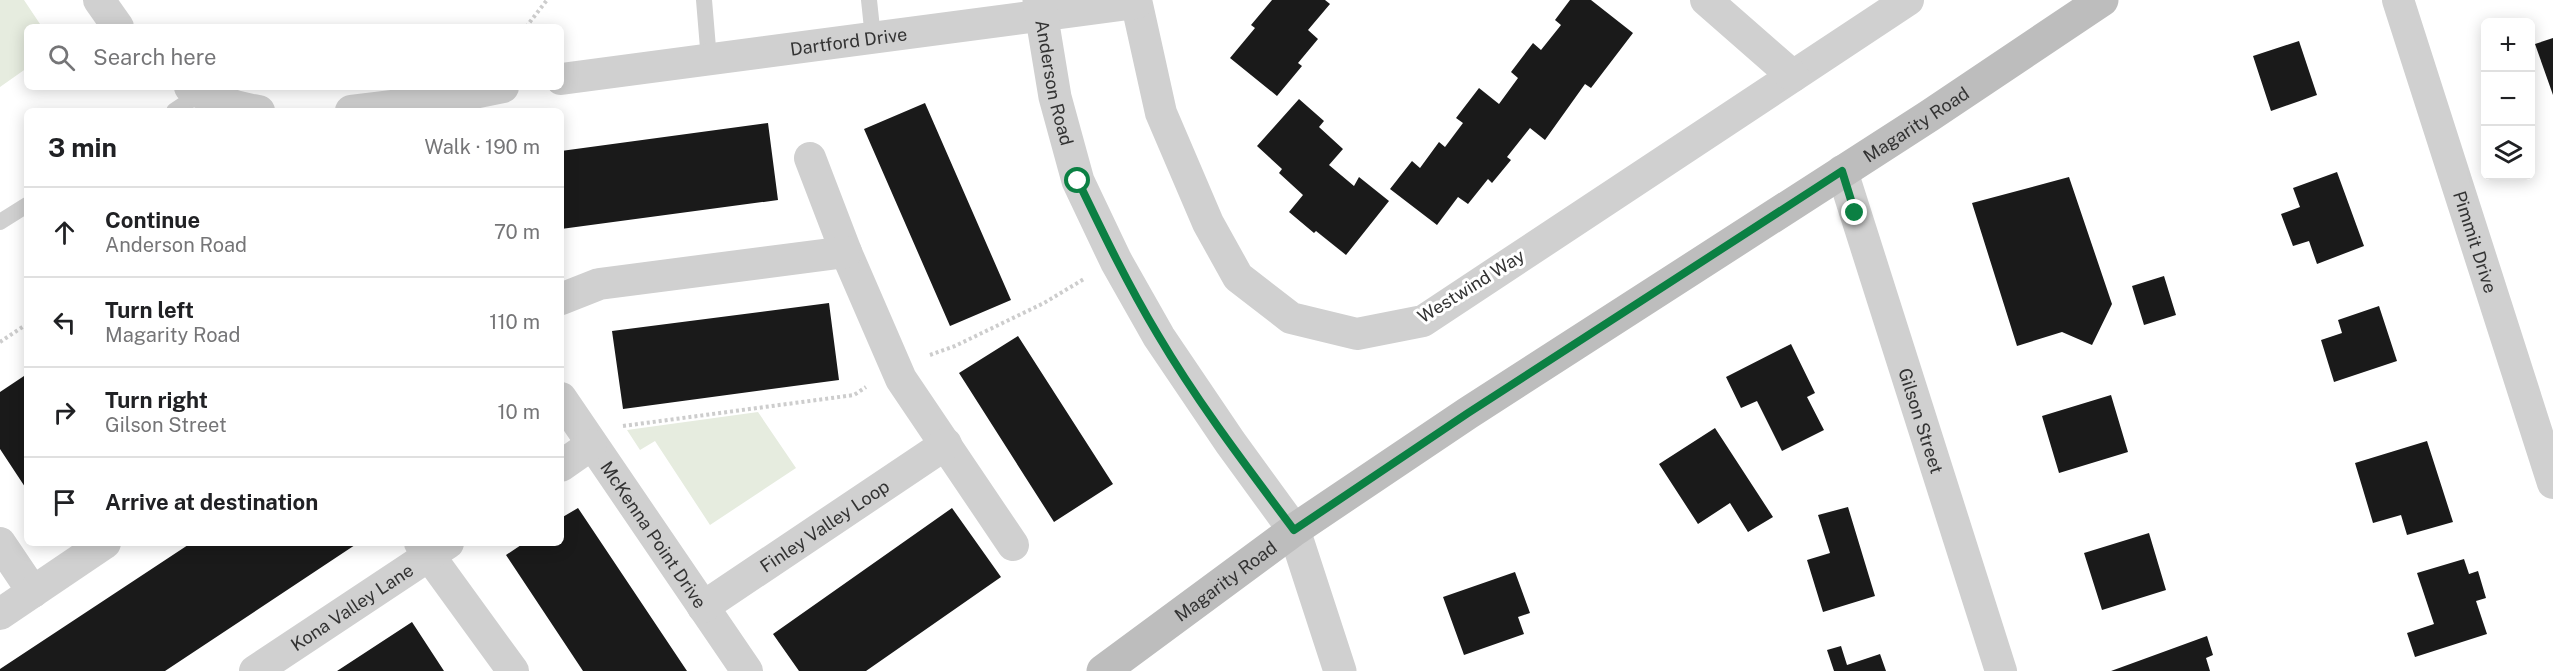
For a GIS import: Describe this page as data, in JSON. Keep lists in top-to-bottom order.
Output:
{
  "streets": {
    "main road": ["Magarity Road"],
    "street": [
      "Dartford Drive",
      "Anderson Road",
      "Pimmit Drive",
      "Westwind Way",
      "Gilson Street",
      "Finley Valley Loop",
      "McKenna Point Drive",
      "Kona Valley Lane"
    ]
  },
  "crossings": [
    ["Dartford Drive", "Anderson Road"],
    ["Dartford Drive", "Westwind Way"],
    ["Anderson Road", "Magarity Road"],
    ["Magarity Road", "Gilson Street"],
    ["Finley Valley Loop", "McKenna Point Drive"]
  ],
  "page": {
    "map_buttons": ["+", "−"],
    "search": "Search here",
    "heading": ["3 min", "Walk · 190 m"],
    "list": [
      ["Continue", "Anderson Road", "70 m"],
      ["Turn left", "Magarity Road", "110 m"],
      ["Turn right", "Gilson Street", "10 m"],
      "Arrive at destination"
    ]
  }
}
